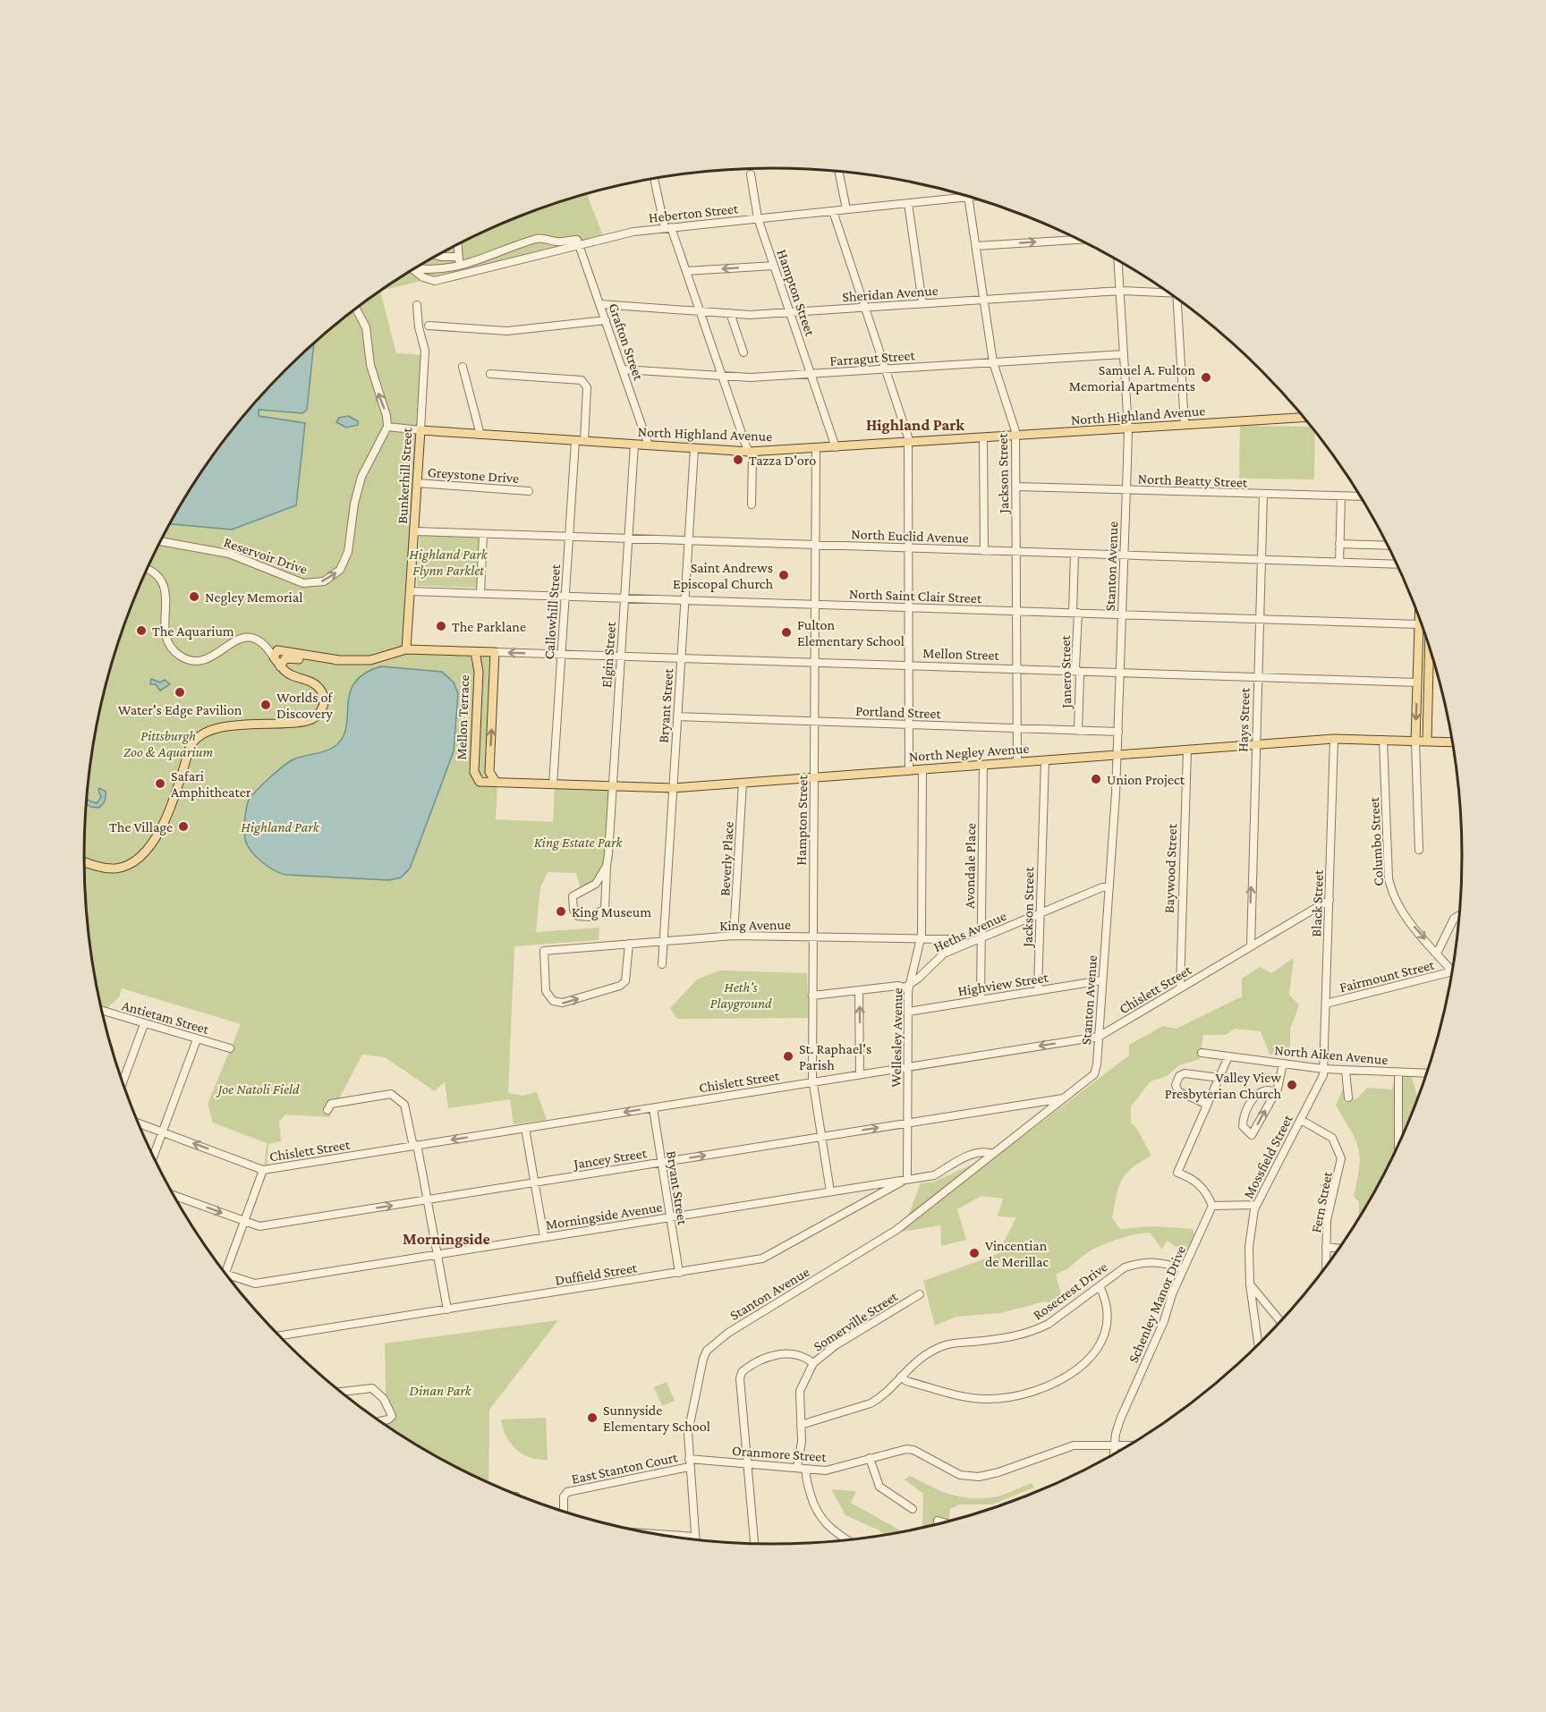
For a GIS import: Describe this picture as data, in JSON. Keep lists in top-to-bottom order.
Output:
{
  "streets": {
    "main road": [
      "North Highland Avenue",
      "Bunkerhill Street",
      "Mellon Street",
      "Mellon Terrace",
      "North Negley Avenue"
    ],
    "street": [
      "Heberton Street",
      "Hampton Street",
      "Sheridan Avenue",
      "Grafton Street",
      "Farragut Street",
      "Jackson Street",
      "Greystone Drive",
      "North Beatty Street",
      "North Euclid Avenue",
      "Reservoir Drive",
      "Stanton Avenue",
      "North Saint Clair Street",
      "Callowhill Street",
      "Elgin Street",
      "Janero Street",
      "Bryant Street",
      "Portland Street",
      "Hays Street",
      "Columbo Street",
      "Beverly Place",
      "Avondale Place",
      "Baywood Street",
      "Black Street",
      "King Avenue",
      "Heths Avenue",
      "Fairmount Street",
      "Highview Street",
      "Chislett Street",
      "Antietam Street",
      "Wellesley Avenue",
      "North Aiken Avenue",
      "Mossfield Street",
      "Jancey Street",
      "Fern Street",
      "Morningside Avenue",
      "Duffield Street",
      "Rosecrest Drive",
      "Schenley Manor Drive",
      "Somerville Street",
      "Oranmore Street",
      "East Stanton Court"
    ]
  },
  "crossings": [
    ["Heberton Street", "Hampton Street"],
    ["Heberton Street", "Grafton Street"],
    ["Heberton Street", "Jackson Street"],
    ["Hampton Street", "Sheridan Avenue"],
    ["Hampton Street", "Farragut Street"],
    ["Hampton Street", "North Highland Avenue"],
    ["Hampton Street", "North Euclid Avenue"],
    ["Hampton Street", "North Saint Clair Street"],
    ["Hampton Street", "Mellon Street"],
    ["Hampton Street", "Portland Street"],
    ["Hampton Street", "North Negley Avenue"],
    ["Hampton Street", "King Avenue"],
    ["Hampton Street", "Chislett Street"],
    ["Hampton Street", "Jancey Street"],
    ["Hampton Street", "Morningside Avenue"],
    ["Sheridan Avenue", "Grafton Street"],
    ["Sheridan Avenue", "Jackson Street"],
    ["Sheridan Avenue", "Stanton Avenue"],
    ["Grafton Street", "Farragut Street"],
    ["Grafton Street", "North Highland Avenue"],
    ["Farragut Street", "Jackson Street"],
    ["Farragut Street", "Stanton Avenue"],
    ["North Highland Avenue", "Jackson Street"],
    ["North Highland Avenue", "Bunkerhill Street"],
    ["North Highland Avenue", "Reservoir Drive"],
    ["North Highland Avenue", "Stanton Avenue"],
    ["North Highland Avenue", "Callowhill Street"],
    ["North Highland Avenue", "Elgin Street"],
    ["North Highland Avenue", "Bryant Street"],
    ["Jackson Street", "North Beatty Street"],
    ["Jackson Street", "North Euclid Avenue"],
    ["Jackson Street", "North Saint Clair Street"],
    ["Jackson Street", "Mellon Street"],
    ["Jackson Street", "Portland Street"],
    ["Jackson Street", "North Negley Avenue"],
    ["Jackson Street", "Heths Avenue"],
    ["Jackson Street", "Highview Street"],
    ["Greystone Drive", "Bunkerhill Street"],
    ["Bunkerhill Street", "North Euclid Avenue"],
    ["Bunkerhill Street", "North Saint Clair Street"],
    ["Bunkerhill Street", "Mellon Street"],
    ["North Beatty Street", "Stanton Avenue"],
    ["North Beatty Street", "Hays Street"],
    ["North Euclid Avenue", "Stanton Avenue"],
    ["North Euclid Avenue", "Callowhill Street"],
    ["North Euclid Avenue", "Elgin Street"],
    ["North Euclid Avenue", "Janero Street"],
    ["North Euclid Avenue", "Bryant Street"],
    ["North Euclid Avenue", "Hays Street"],
    ["Stanton Avenue", "North Saint Clair Street"],
    ["Stanton Avenue", "Mellon Street"],
    ["Stanton Avenue", "Portland Street"],
    ["Stanton Avenue", "North Negley Avenue"],
    ["Stanton Avenue", "Heths Avenue"],
    ["Stanton Avenue", "Highview Street"],
    ["Stanton Avenue", "Chislett Street"],
    ["Stanton Avenue", "Jancey Street"],
    ["Stanton Avenue", "Morningside Avenue"],
    ["Stanton Avenue", "Oranmore Street"],
    ["Stanton Avenue", "East Stanton Court"],
    ["North Saint Clair Street", "Callowhill Street"],
    ["North Saint Clair Street", "Elgin Street"],
    ["North Saint Clair Street", "Janero Street"],
    ["North Saint Clair Street", "Bryant Street"],
    ["North Saint Clair Street", "Hays Street"],
    ["Callowhill Street", "Mellon Street"],
    ["Callowhill Street", "North Negley Avenue"],
    ["Mellon Street", "Elgin Street"],
    ["Mellon Street", "Janero Street"],
    ["Mellon Street", "Bryant Street"],
    ["Mellon Street", "Mellon Terrace"],
    ["Mellon Street", "Hays Street"],
    ["Elgin Street", "North Negley Avenue"],
    ["Janero Street", "Portland Street"],
    ["Bryant Street", "Portland Street"],
    ["Bryant Street", "North Negley Avenue"],
    ["Bryant Street", "King Avenue"],
    ["Bryant Street", "Chislett Street"],
    ["Bryant Street", "Jancey Street"],
    ["Bryant Street", "Morningside Avenue"],
    ["Bryant Street", "Duffield Street"],
    ["Mellon Terrace", "North Negley Avenue"],
    ["Hays Street", "North Negley Avenue"],
    ["Hays Street", "Chislett Street"],
    ["North Negley Avenue", "Columbo Street"],
    ["North Negley Avenue", "Beverly Place"],
    ["North Negley Avenue", "Avondale Place"],
    ["North Negley Avenue", "Baywood Street"],
    ["North Negley Avenue", "Black Street"],
    ["North Negley Avenue", "Wellesley Avenue"],
    ["Beverly Place", "King Avenue"],
    ["Avondale Place", "Heths Avenue"],
    ["Avondale Place", "Highview Street"],
    ["Baywood Street", "Chislett Street"],
    ["Black Street", "Fairmount Street"],
    ["Black Street", "Chislett Street"],
    ["Black Street", "North Aiken Avenue"],
    ["Black Street", "Mossfield Street"],
    ["King Avenue", "Heths Avenue"],
    ["King Avenue", "Wellesley Avenue"],
    ["Heths Avenue", "Wellesley Avenue"],
    ["Highview Street", "Wellesley Avenue"],
    ["Chislett Street", "Wellesley Avenue"],
    ["Wellesley Avenue", "Jancey Street"],
    ["Wellesley Avenue", "Morningside Avenue"],
    ["Wellesley Avenue", "Duffield Street"],
    ["North Aiken Avenue", "Mossfield Street"],
    ["Mossfield Street", "Fern Street"],
    ["Morningside Avenue", "Duffield Street"],
    ["Rosecrest Drive", "Schenley Manor Drive"],
    ["Rosecrest Drive", "Somerville Street"],
    ["Schenley Manor Drive", "Oranmore Street"],
    ["Somerville Street", "Oranmore Street"]
  ],
  "one_way": ["Hays Street", "Chislett Street", "Jancey Street"],
  "districts": ["Highland Park", "Morningside"],
  "parks": [
    "Highland Park Flynn Parklet",
    "Pittsburgh Zoo & Aquarium",
    "Highland Park",
    "King Estate Park",
    "Heth's Playground",
    "Joe Natoli Field",
    "Dinan Park"
  ],
  "places": [
    "Samuel A. Fulton Memorial Apartments",
    "Tazza D'oro",
    "Saint Andrews Episcopal Church",
    "Negley Memorial",
    "The Parklane",
    "The Aquarium",
    "Fulton Elementary School",
    "Water's Edge Pavilion",
    "Worlds of Discovery",
    "Union Project",
    "Safari Amphitheater",
    "The Village",
    "King Museum",
    "St. Raphael's Parish",
    "Valley View Presbyterian Church",
    "Vincentian de Merillac",
    "Sunnyside Elementary School"
  ]
}
